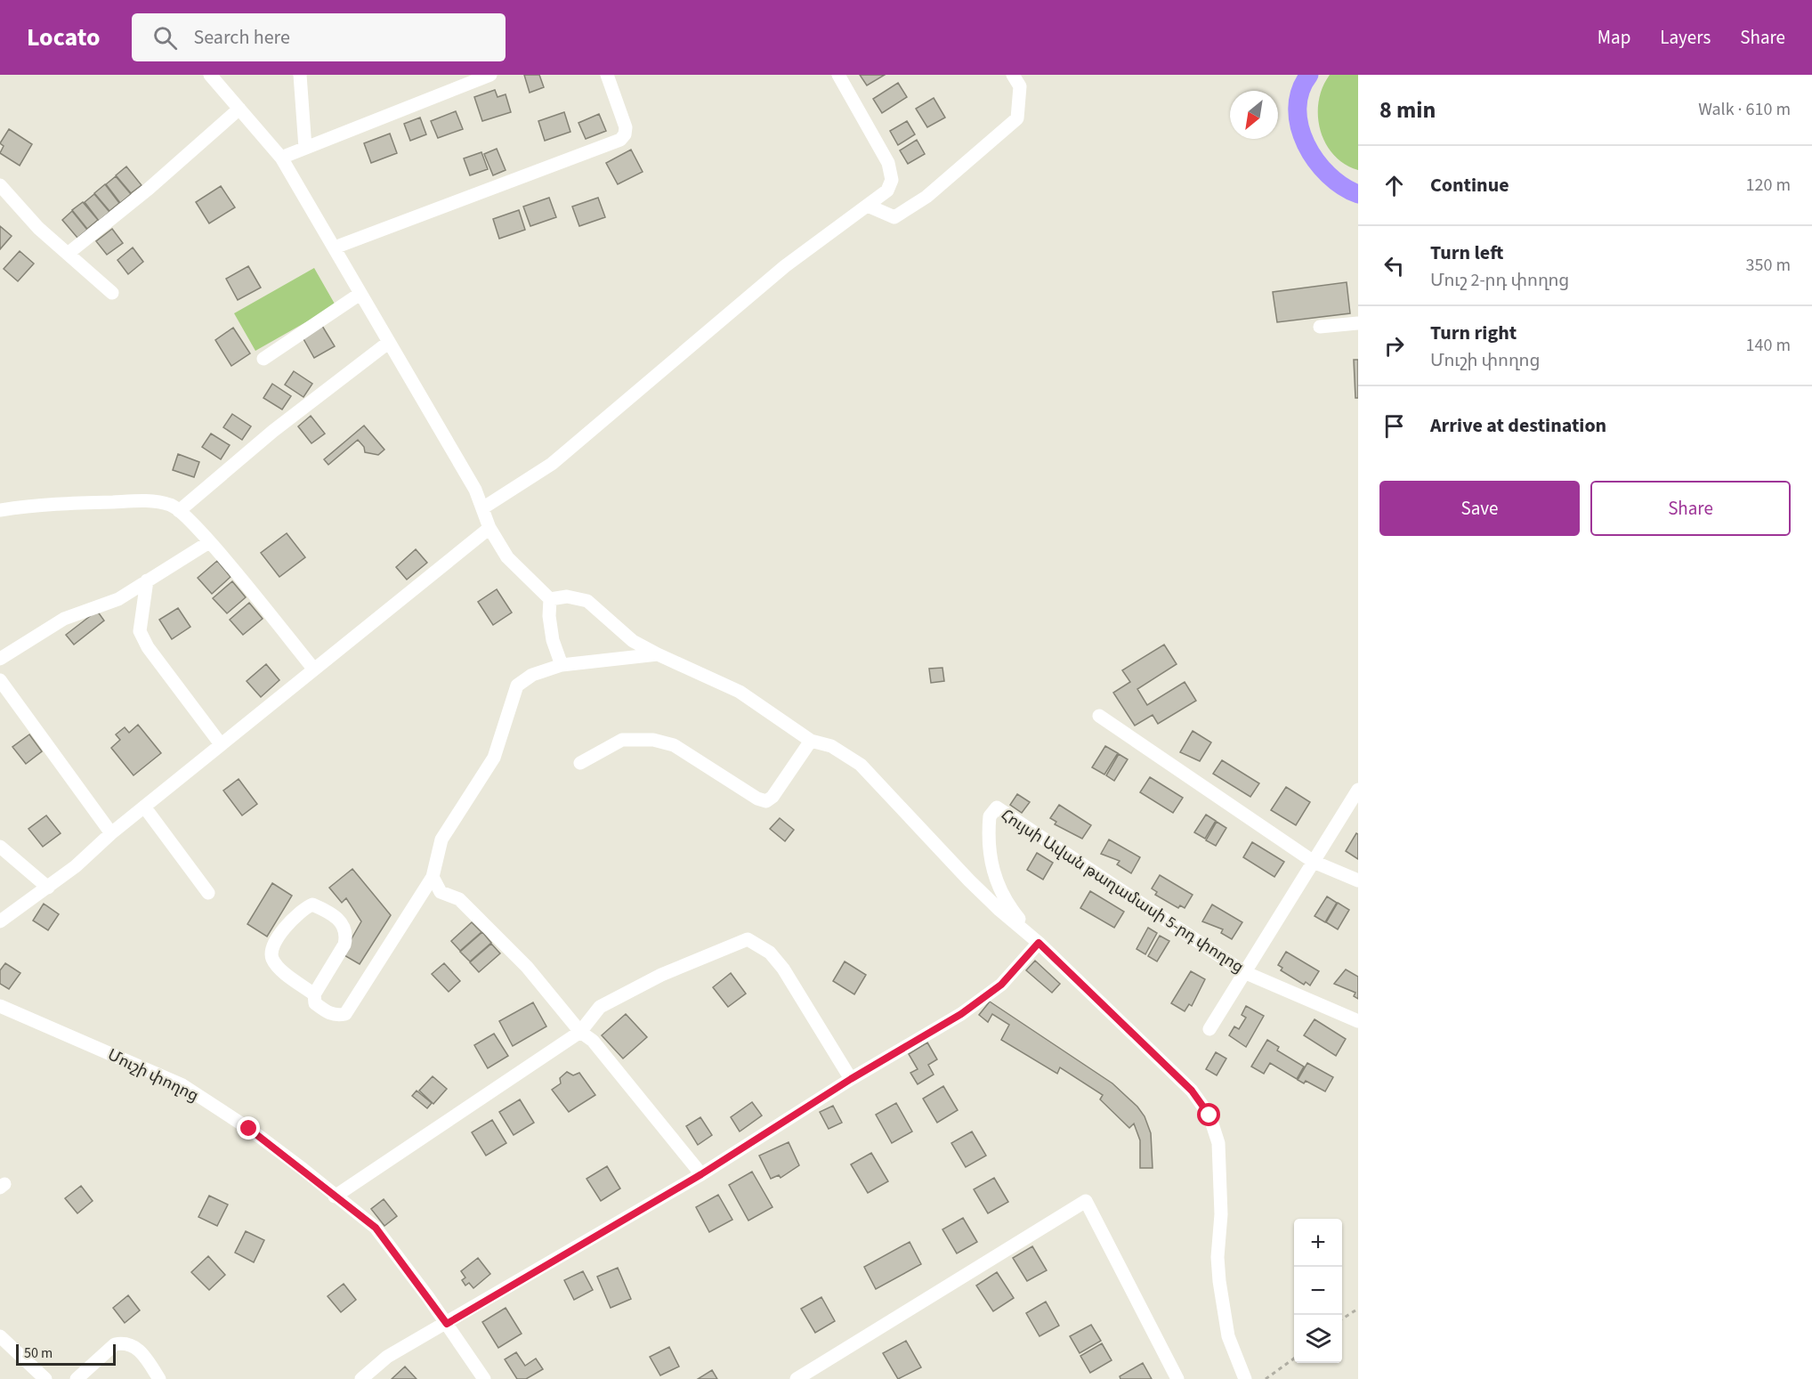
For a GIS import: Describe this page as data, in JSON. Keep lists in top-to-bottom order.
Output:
{
  "streets": {
    "street": ["Հույսի Ավան թաղամասի 5-րդ փողոց", "Մուշի փողոց"]
  },
  "scale_bar": "50 m",
  "north": "bottom left",
  "page": {
    "header": "Locato",
    "search": "Search here",
    "nav": ["Map", "Layers", "Share"],
    "heading": ["8 min", "Walk · 610 m"],
    "list": [
      ["Continue", "120 m"],
      ["Turn left", "Մուշ 2-րդ փողոց", "350 m"],
      ["Turn right", "Մուշի փողոց", "140 m"],
      "Arrive at destination"
    ],
    "buttons": ["Save", "Share"],
    "map_buttons": ["+", "−"],
    "scale": "50 m"
  }
}
